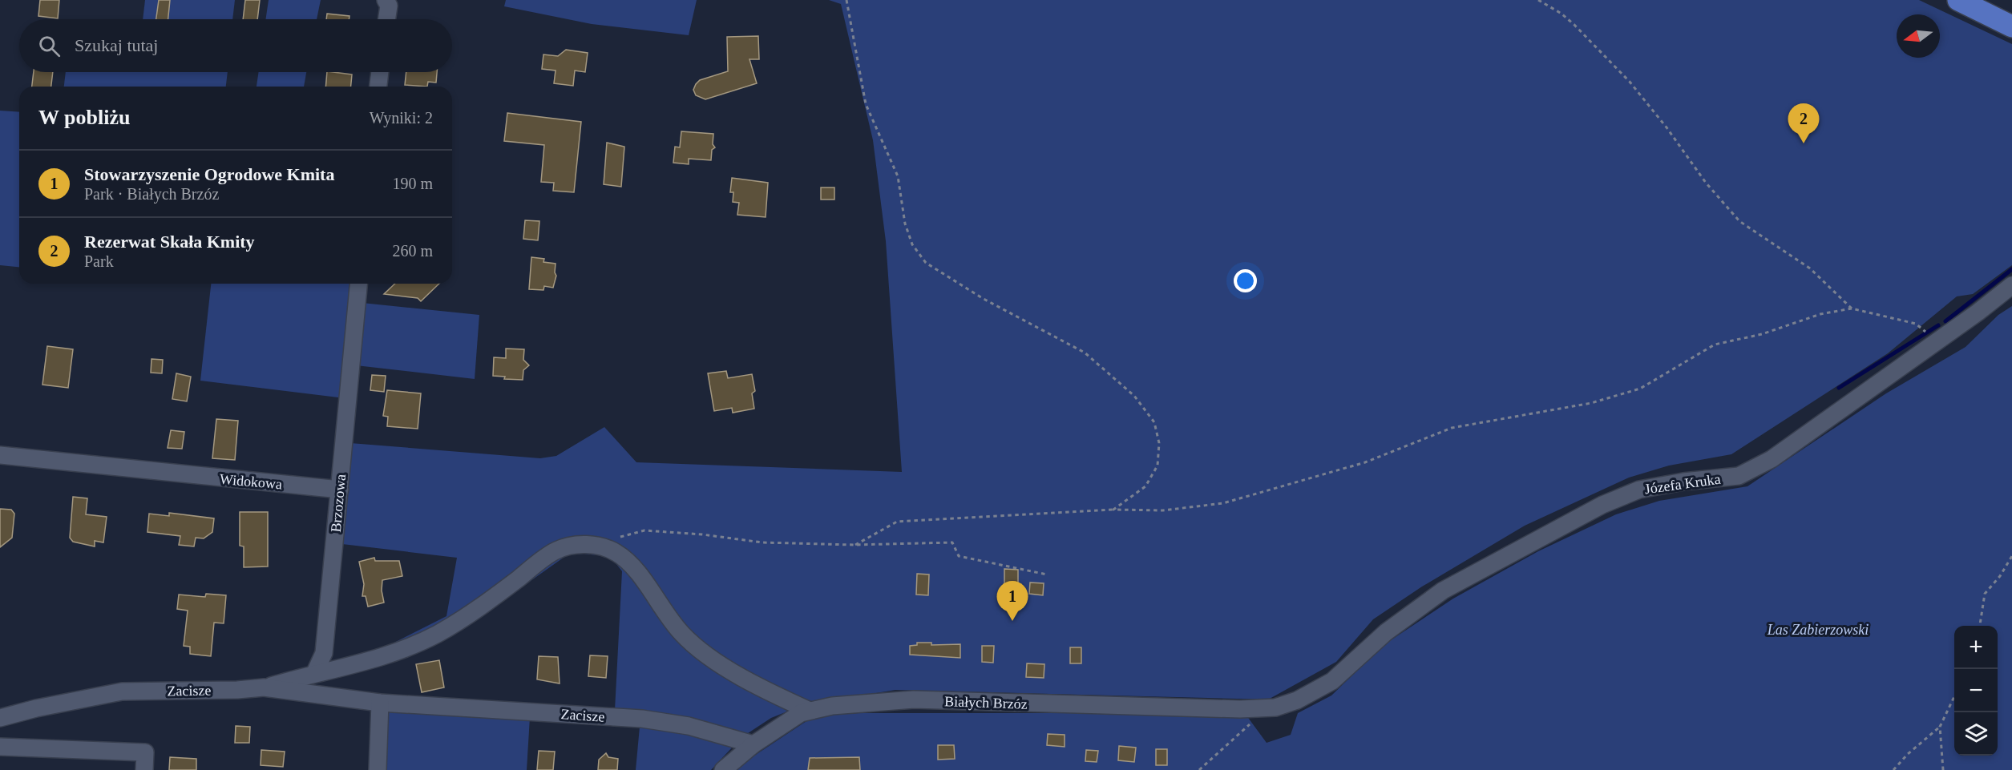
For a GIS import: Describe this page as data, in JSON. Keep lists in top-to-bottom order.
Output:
{
  "streets": {
    "street": [
      "Widokowa",
      "Józefa Kruka",
      "Brzozowa",
      "Zacisze",
      "Białych Brzóz"
    ]
  },
  "crossings": [
    ["Widokowa", "Brzozowa"],
    ["Józefa Kruka", "Białych Brzóz"],
    ["Zacisze", "Białych Brzóz"]
  ],
  "parks": ["Las Zabierzowski"],
  "north": "left",
  "page": {
    "search": "Szukaj tutaj",
    "heading": ["W pobliżu", "Wyniki: 2"],
    "pins": ["2", "1"],
    "list": [
      {
        "mark": "1",
        "name": "Stowarzyszenie Ogrodowe Kmita",
        "note": "Park · Białych Brzóz",
        "value": "190 m"
      },
      {
        "mark": "2",
        "name": "Rezerwat Skała Kmity",
        "note": "Park",
        "value": "260 m"
      }
    ],
    "map_buttons": ["+", "−"]
  }
}
